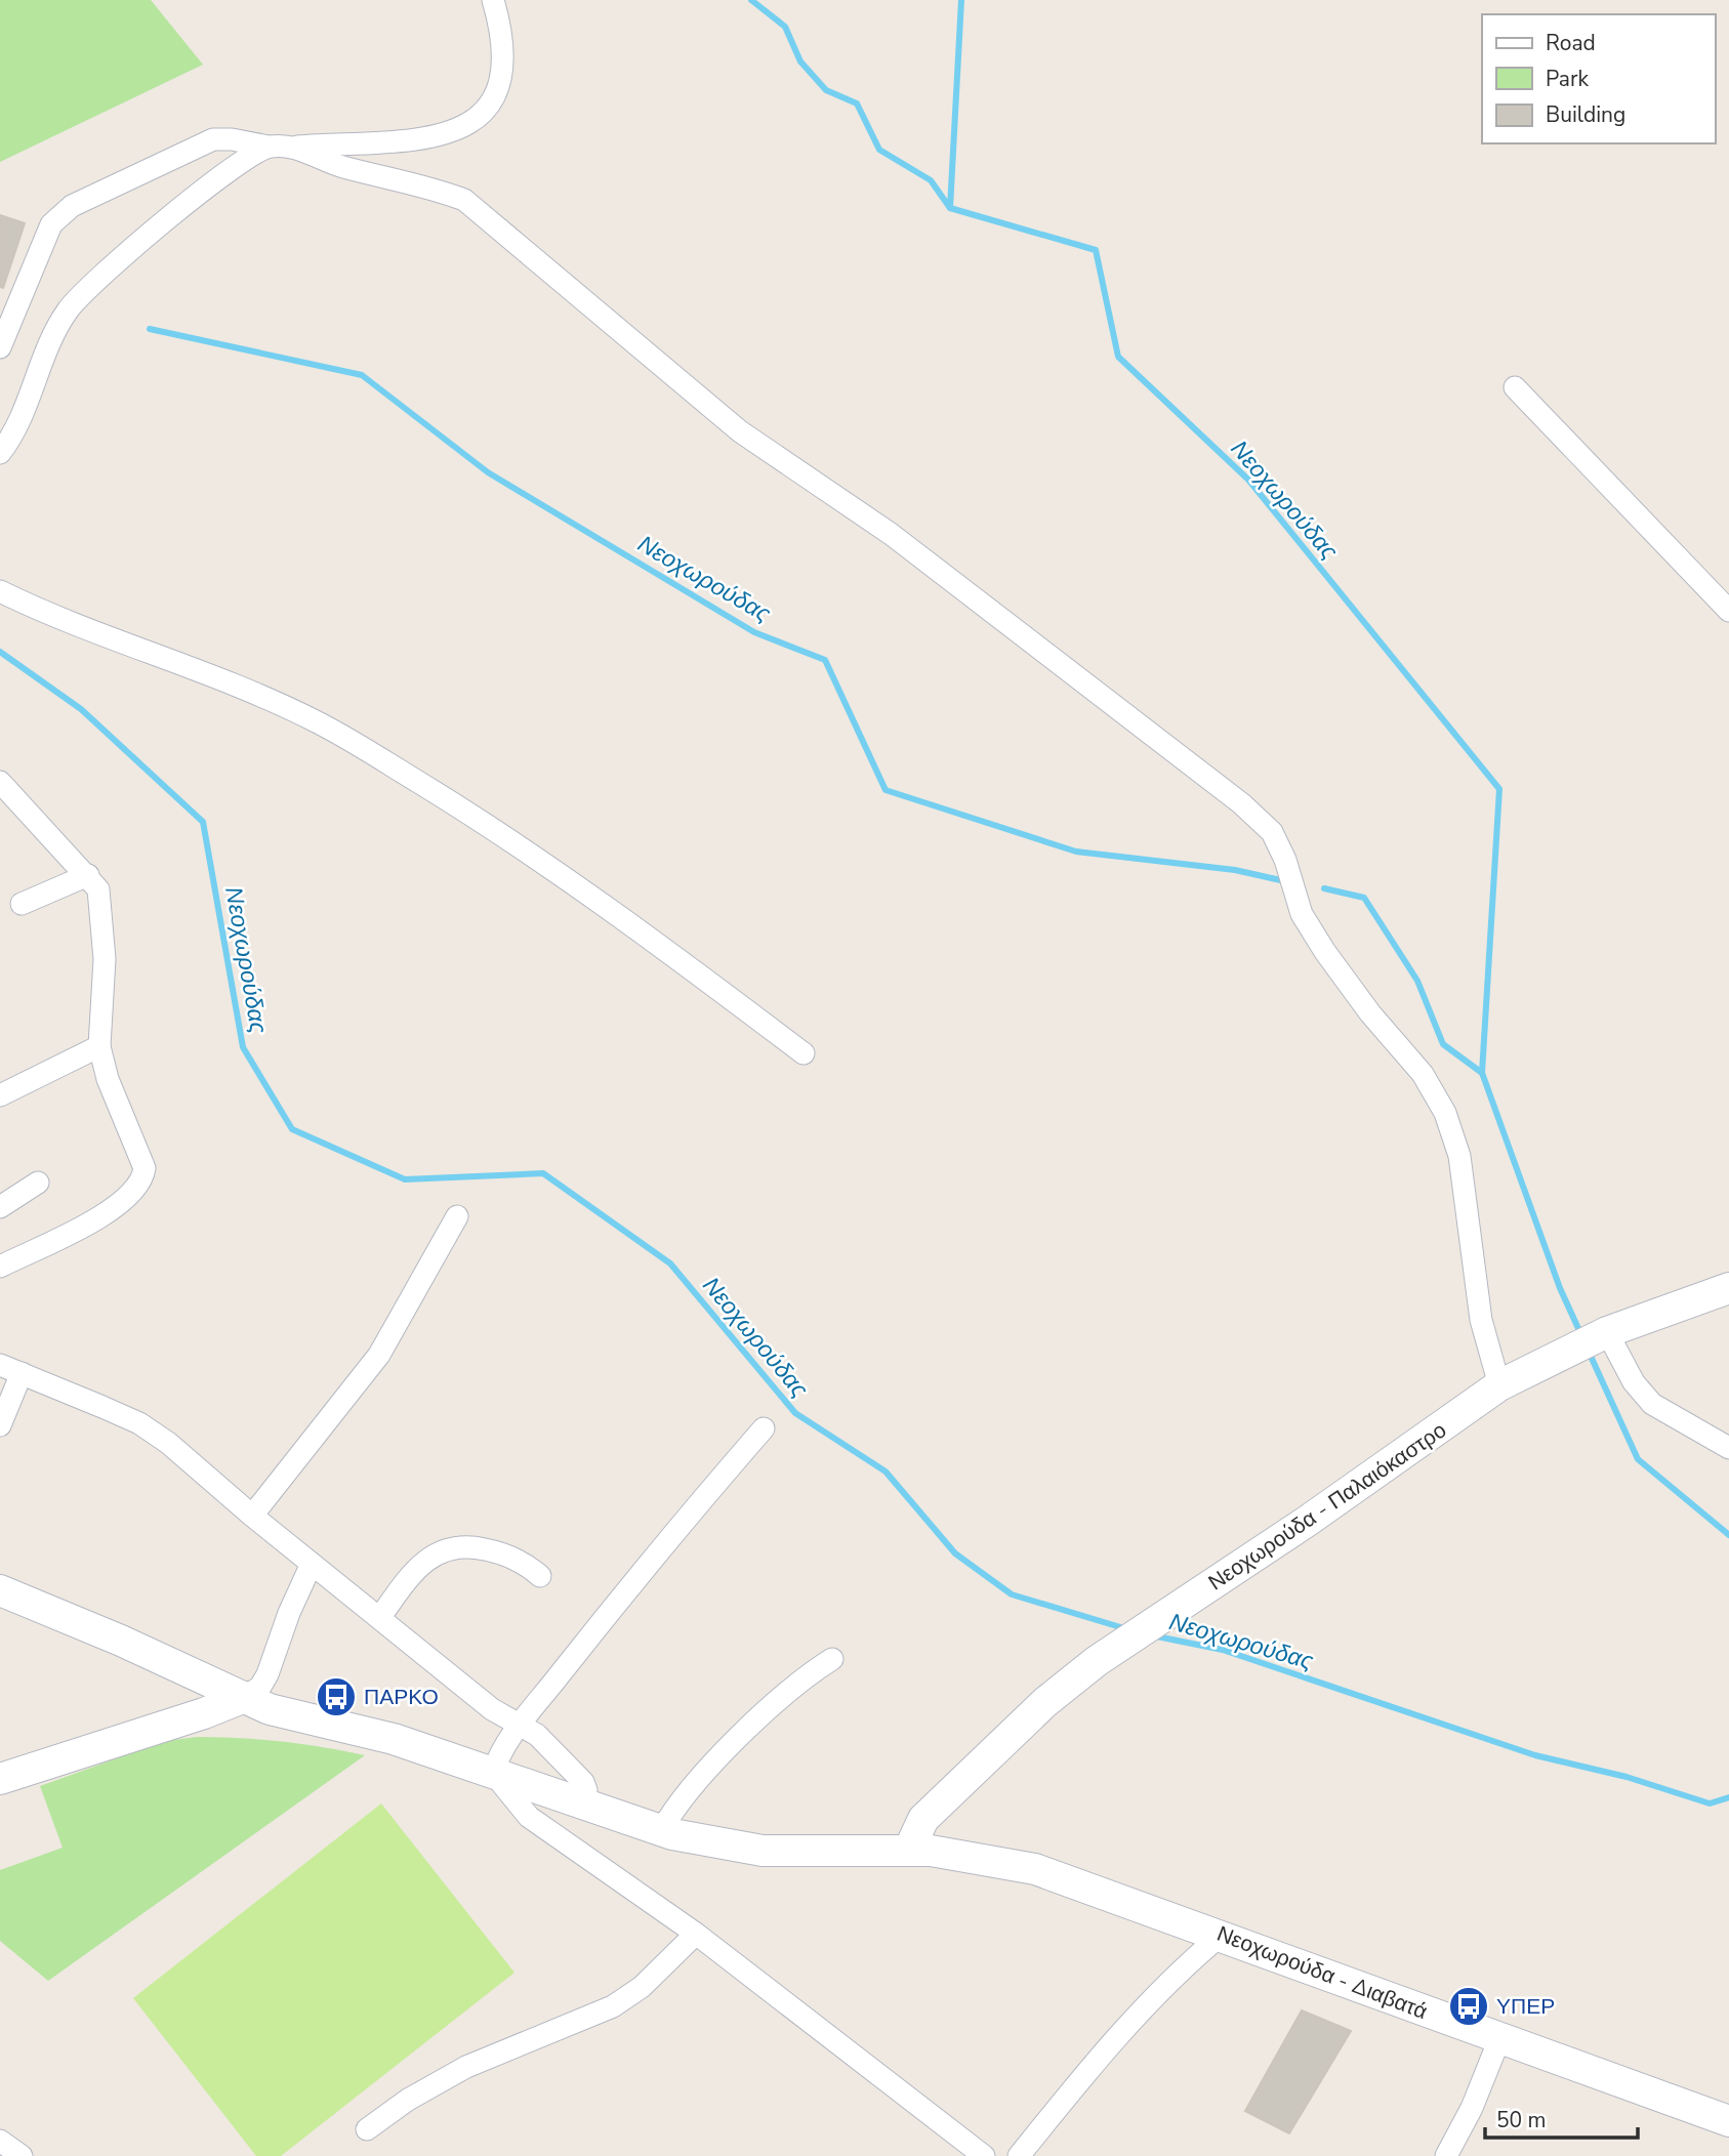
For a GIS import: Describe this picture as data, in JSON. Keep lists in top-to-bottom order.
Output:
{
  "streets": {
    "street": ["Νεοχωρούδα - Παλαιόκαστρο", "Νεοχωρούδα - Διαβατά"]
  },
  "crossings": [
    ["Νεοχωρούδα - Παλαιόκαστρο", "Νεοχωρούδα - Διαβατά"]
  ],
  "water": ["Νεοχωρούδας"],
  "places": {
    "bus stop": ["ΠΑΡΚΟ", "ΥΠΕΡ"]
  },
  "legend": ["Road", "Park", "Building"],
  "scale_bar": "50 m"
}
